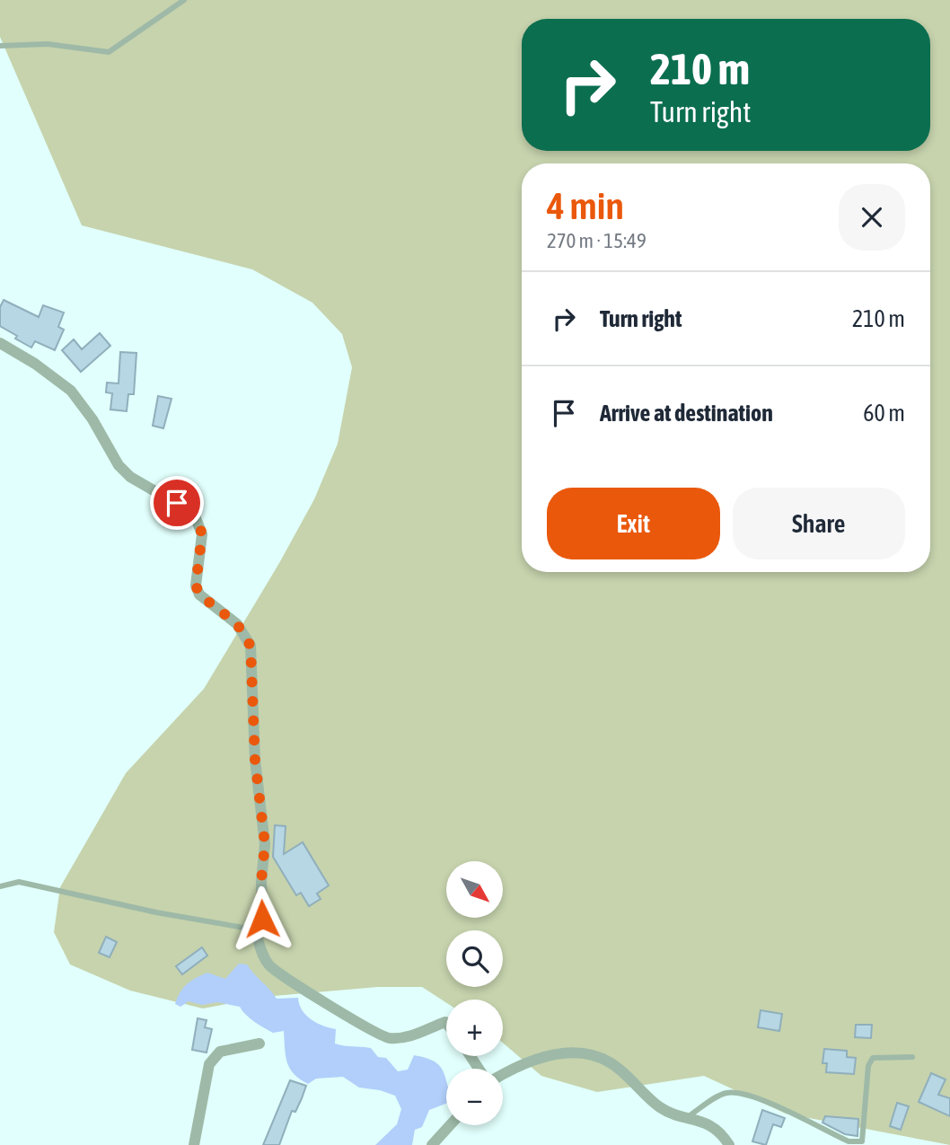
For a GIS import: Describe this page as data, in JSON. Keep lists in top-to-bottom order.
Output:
{
  "north": "bottom right",
  "page": {
    "turn": ["210 m", "Turn right"],
    "heading": ["4 min", "270 m · 15:49"],
    "list": [
      {
        "name": "Turn right",
        "value": "210 m"
      },
      {
        "name": "Arrive at destination",
        "value": "60 m"
      }
    ],
    "buttons": ["Exit", "Share"],
    "map_buttons": ["+", "−"]
  }
}
